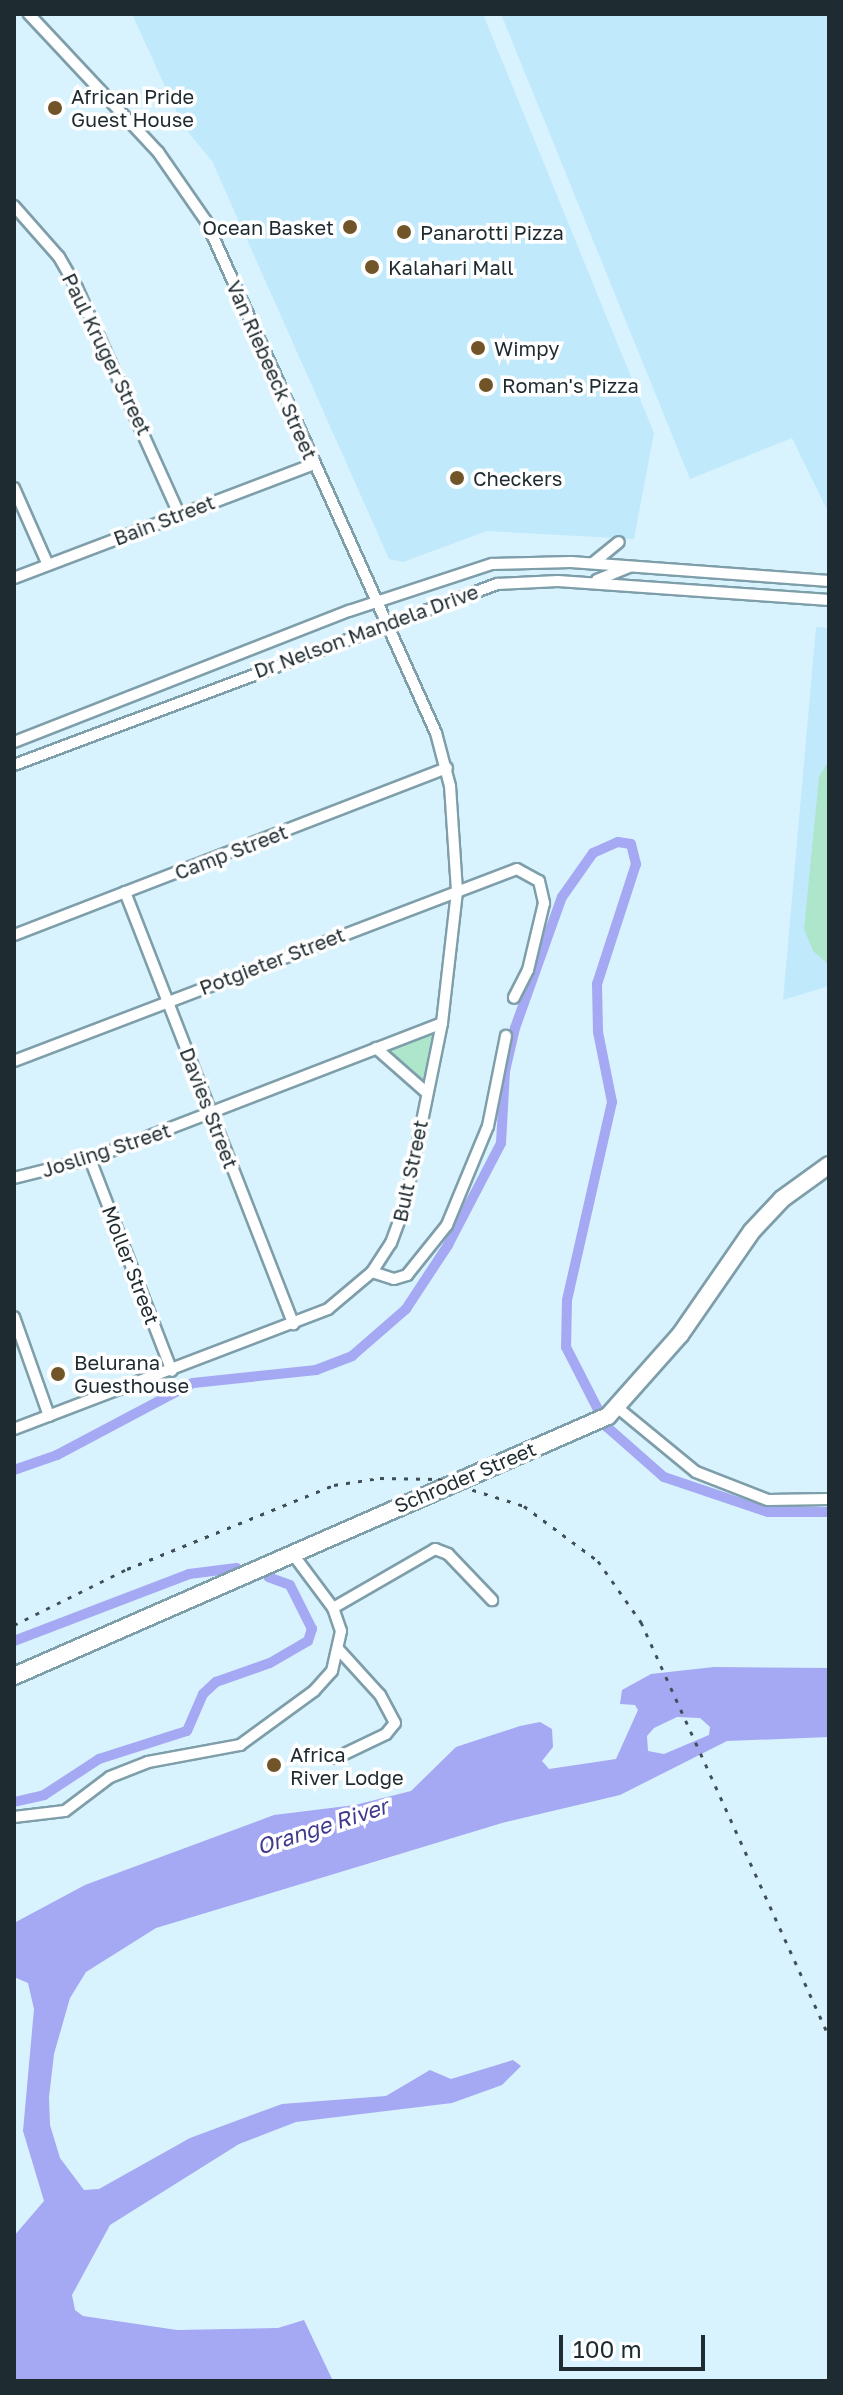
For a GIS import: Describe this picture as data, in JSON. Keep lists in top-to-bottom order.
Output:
{
  "streets": {
    "highway": ["Schroder Street"],
    "street": [
      "Paul Kruger Street",
      "Van Riebeeck Street",
      "Bain Street",
      "Dr Nelson Mandela Drive",
      "Camp Street",
      "Potgieter Street",
      "Davies Street",
      "Josling Street",
      "Bult Street",
      "Moller Street"
    ]
  },
  "crossings": [
    ["Paul Kruger Street", "Bain Street"],
    ["Van Riebeeck Street", "Bain Street"],
    ["Van Riebeeck Street", "Dr Nelson Mandela Drive"],
    ["Van Riebeeck Street", "Camp Street"],
    ["Van Riebeeck Street", "Bult Street"],
    ["Camp Street", "Davies Street"],
    ["Camp Street", "Bult Street"],
    ["Potgieter Street", "Davies Street"],
    ["Potgieter Street", "Bult Street"],
    ["Davies Street", "Josling Street"],
    ["Davies Street", "Bult Street"],
    ["Josling Street", "Bult Street"],
    ["Josling Street", "Moller Street"],
    ["Bult Street", "Moller Street"]
  ],
  "water": ["Orange River"],
  "places": [
    "African Pride Guest House",
    "Ocean Basket",
    "Panarotti Pizza",
    "Kalahari Mall",
    "Wimpy",
    "Roman's Pizza",
    "Checkers",
    "Belurana Guesthouse",
    "Africa River Lodge"
  ],
  "scale_bar": "100 m"
}
